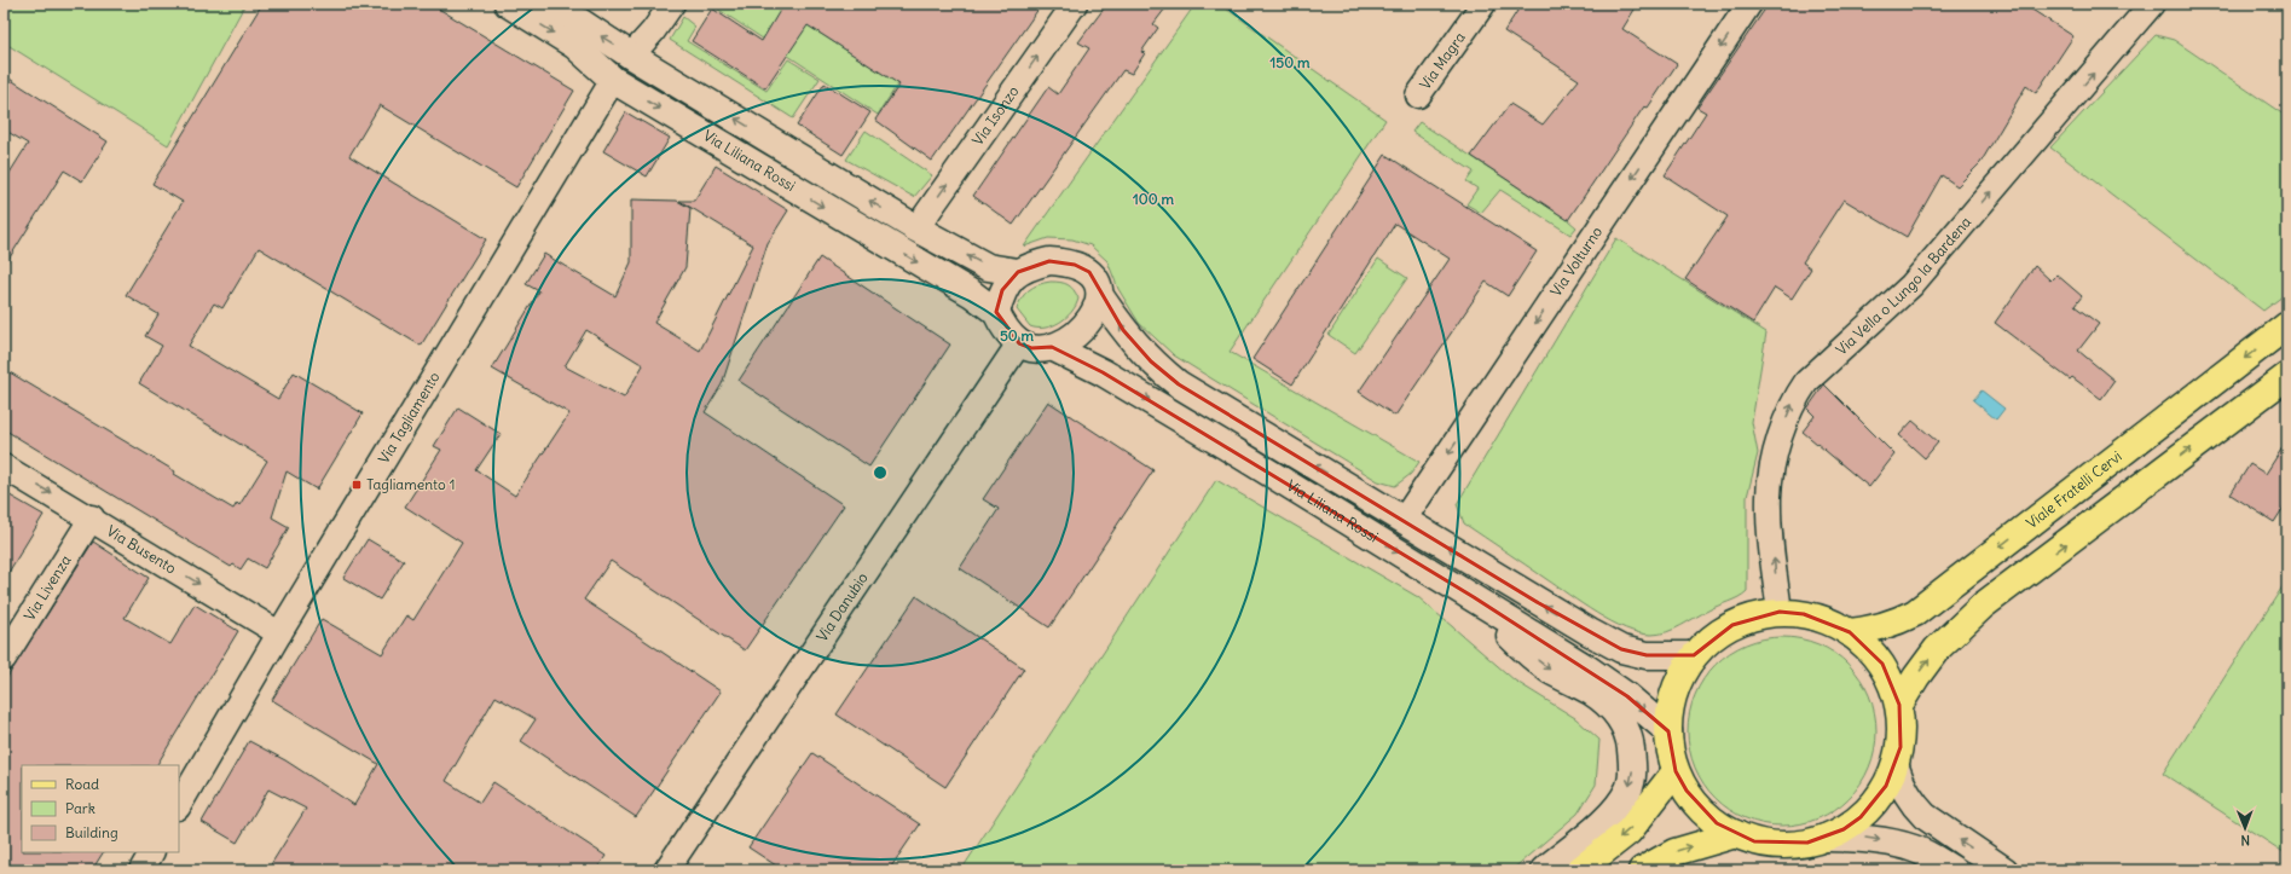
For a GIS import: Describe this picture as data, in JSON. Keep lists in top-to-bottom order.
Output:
{
  "streets": {
    "main road": ["Viale Fratelli Cervi"],
    "street": [
      "Via Magra",
      "Via Isonzo",
      "Via Liliana Rossi",
      "Via Volturno",
      "Via Vella o Lungo la Bardena",
      "Via Tagliamento",
      "Via Busento",
      "Via Livenza",
      "Via Danubio"
    ]
  },
  "crossings": [
    ["Via Isonzo", "Via Liliana Rossi"],
    ["Via Liliana Rossi", "Via Volturno"],
    ["Via Liliana Rossi", "Via Tagliamento"],
    ["Via Liliana Rossi", "Via Danubio"],
    ["Via Tagliamento", "Via Busento"],
    ["Via Busento", "Via Livenza"]
  ],
  "one_way": [
    "Via Isonzo",
    "Via Volturno",
    "Via Vella o Lungo la Bardena",
    "Via Busento"
  ],
  "places": {
    "transit": ["Tagliamento 1"]
  },
  "legend": ["Road", "Park", "Building"],
  "north": "bottom",
  "rings": ["150 m", "100 m", "50 m"]
}
